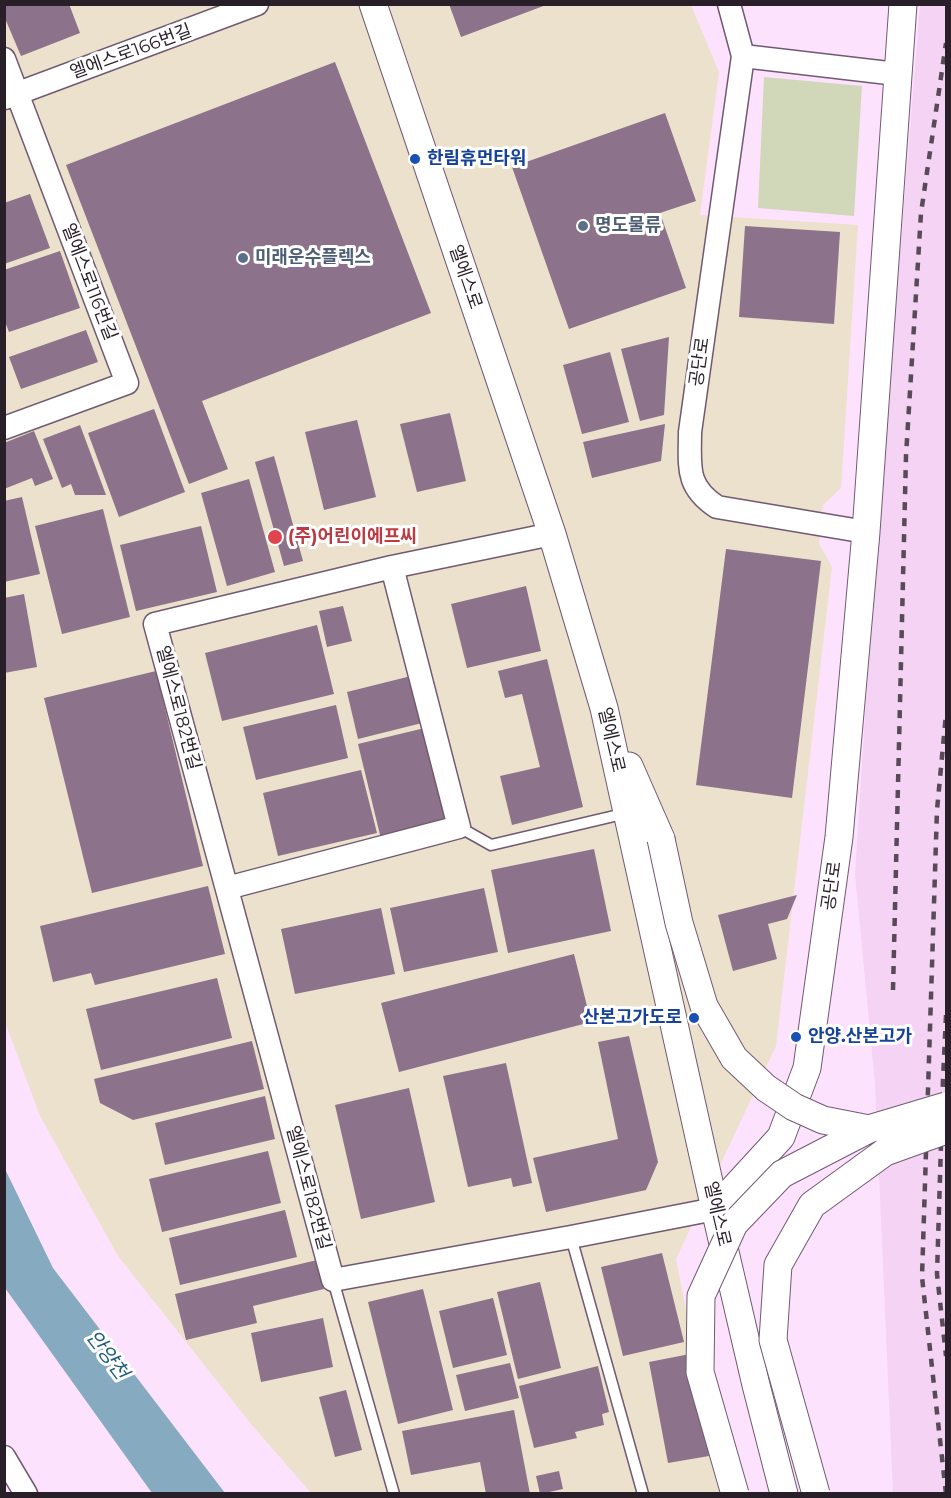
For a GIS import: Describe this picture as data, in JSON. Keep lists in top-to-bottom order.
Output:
{
  "streets": {
    "street": [
      "엘에스로166번길",
      "엘에스로",
      "엘에스로116번길",
      "공단로",
      "엘에스로182번길"
    ]
  },
  "crossings": [
    ["엘에스로166번길", "엘에스로116번길"],
    ["엘에스로", "공단로"],
    ["엘에스로", "엘에스로182번길"]
  ],
  "water": ["안양천"],
  "places": [
    "한림휴먼타워",
    "명도물류",
    "미래운수플렉스",
    "(주)어린이에프씨",
    "산본고가도로",
    "안양.산본고가"
  ]
}
